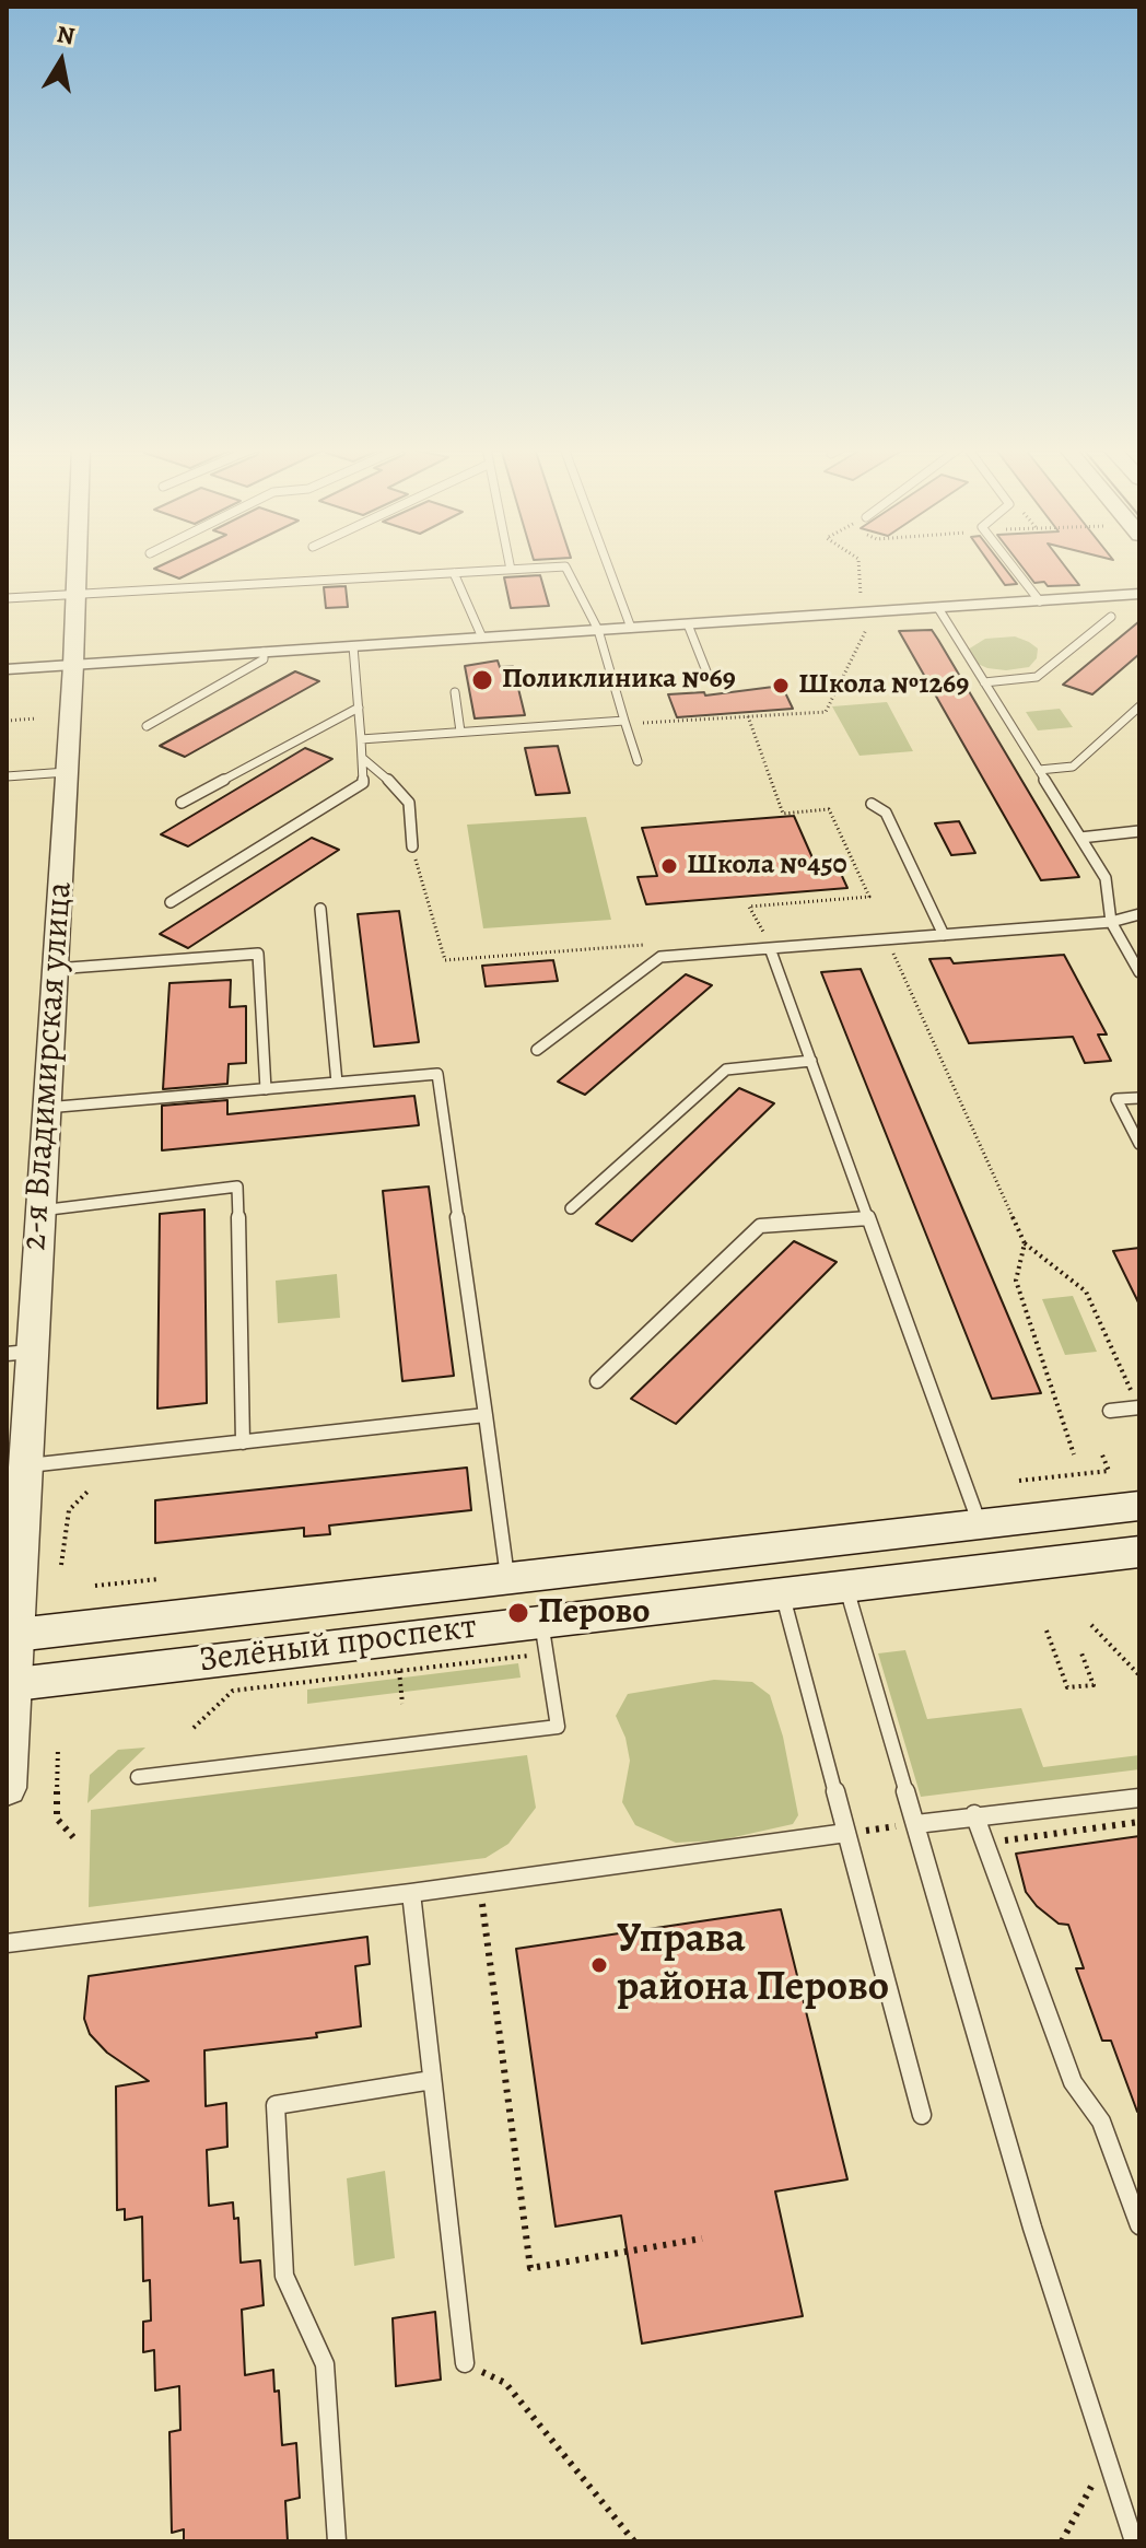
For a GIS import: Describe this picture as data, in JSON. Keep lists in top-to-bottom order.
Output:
{
  "streets": {
    "main road": ["Зелёный проспект"],
    "street": ["2-я Владимирская улица"]
  },
  "crossings": [
    ["2-я Владимирская улица", "Зелёный проспект"]
  ],
  "places": [
    "Поликлиника №69",
    "Школа №1269",
    "Школа №450",
    "Перово",
    "Управа района Перово"
  ],
  "north": "top"
}
